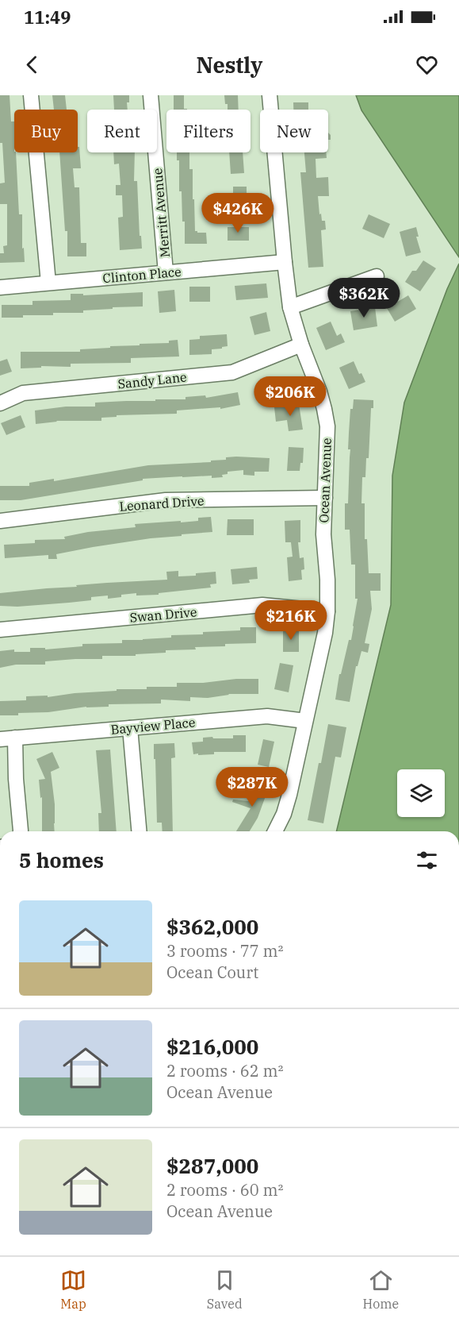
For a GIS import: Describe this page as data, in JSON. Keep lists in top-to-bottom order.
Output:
{
  "streets": {
    "street": [
      "Merritt Avenue",
      "Clinton Place",
      "Sandy Lane",
      "Ocean Avenue",
      "Leonard Drive",
      "Swan Drive",
      "Bayview Place"
    ]
  },
  "crossings": [
    ["Merritt Avenue", "Clinton Place"],
    ["Clinton Place", "Ocean Avenue"],
    ["Sandy Lane", "Ocean Avenue"],
    ["Ocean Avenue", "Leonard Drive"],
    ["Ocean Avenue", "Swan Drive"],
    ["Ocean Avenue", "Bayview Place"]
  ],
  "page": {
    "status": "11:49",
    "header": "Nestly",
    "chip": [
      "Buy",
      "Rent",
      "Filters",
      "New"
    ],
    "price": [
      "$426K",
      "$362K",
      "$206K",
      "$216K",
      "$287K"
    ],
    "heading": "5 homes",
    "list": [
      {
        "name": "$362,000",
        "note": "3 rooms · 77 m² · Ocean Court"
      },
      {
        "name": "$216,000",
        "note": "2 rooms · 62 m² · Ocean Avenue"
      },
      {
        "name": "$287,000",
        "note": "2 rooms · 60 m² · Ocean Avenue"
      }
    ],
    "tabs": ["Map", "Saved", "Home"]
  }
}
